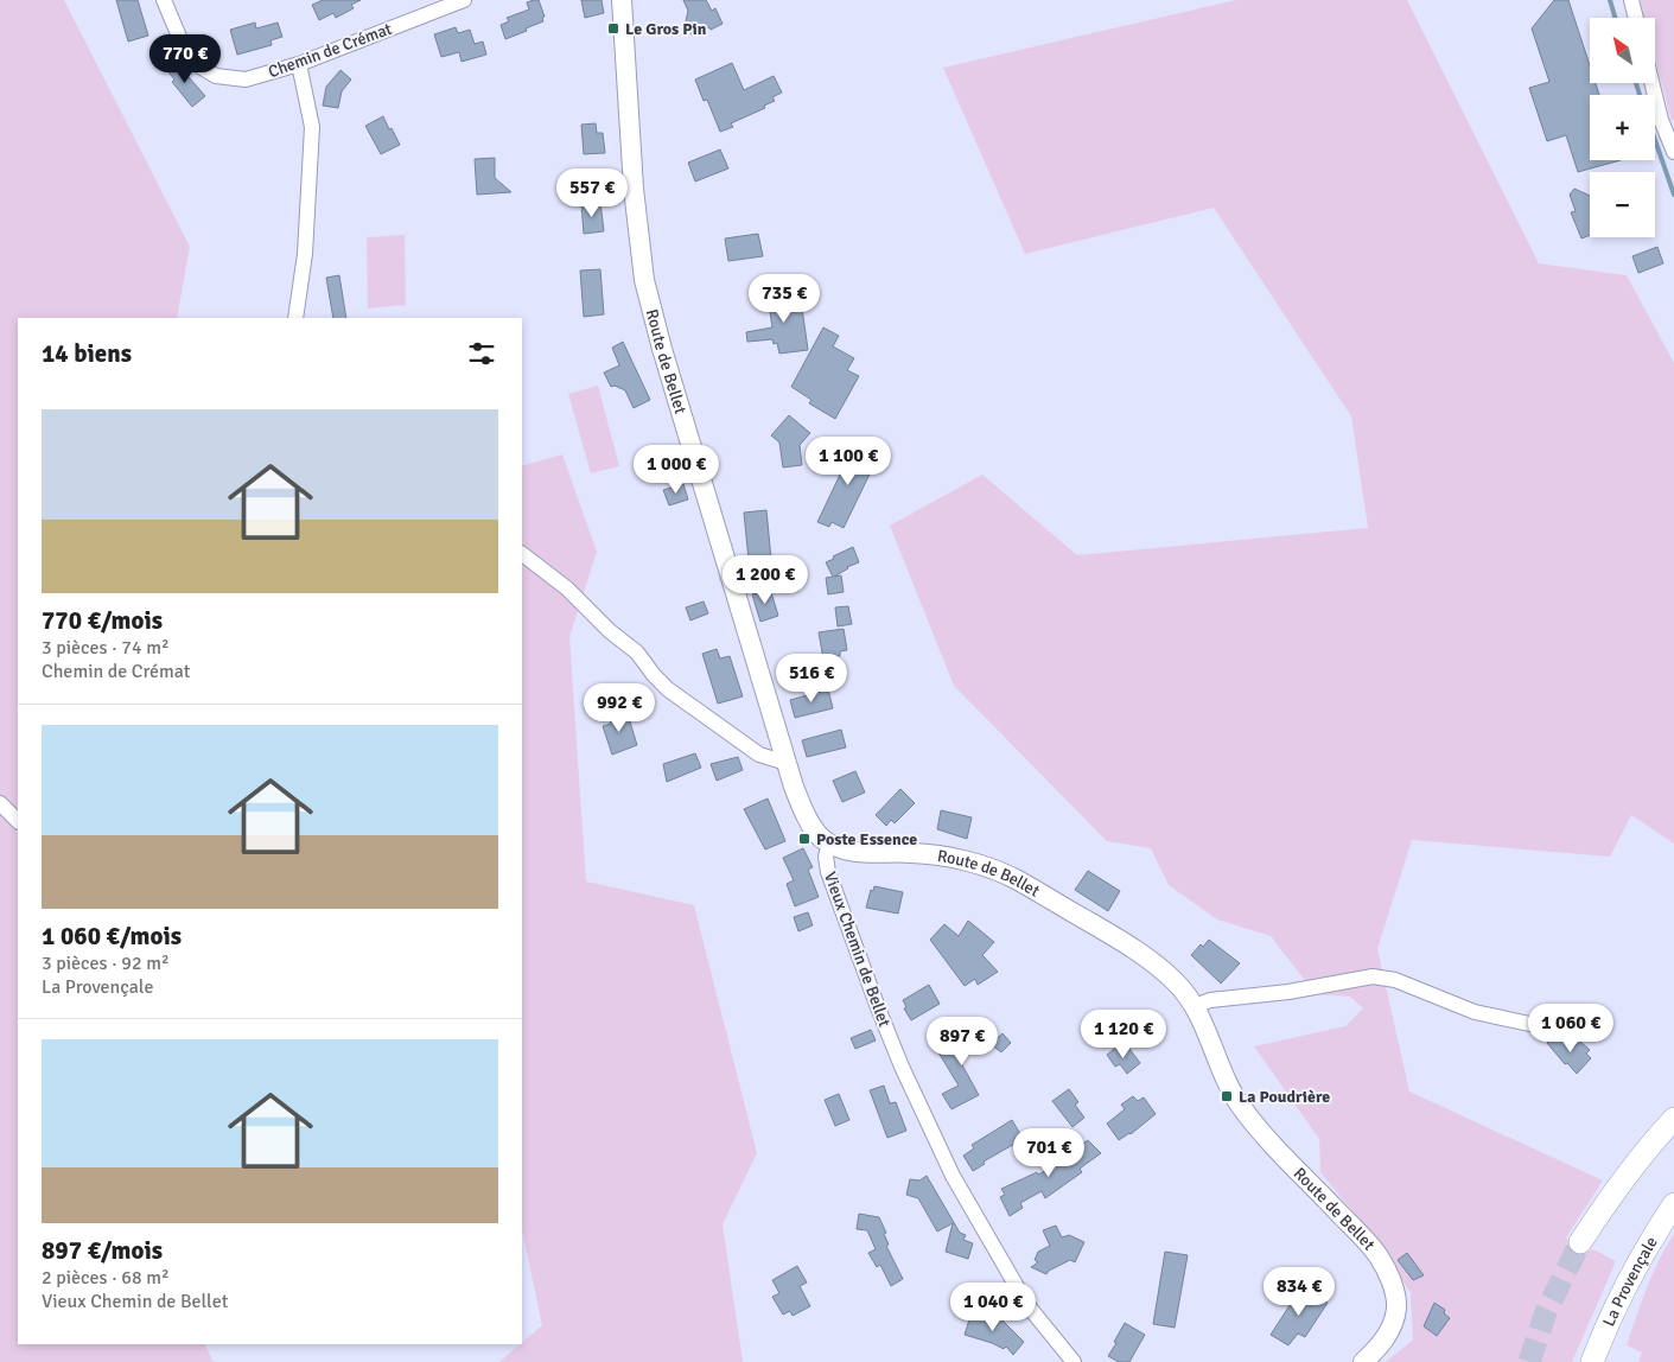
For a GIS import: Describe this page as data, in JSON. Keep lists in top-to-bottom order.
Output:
{
  "streets": {
    "highway": ["La Provençale"],
    "main road": ["Route de Bellet"],
    "street": ["Chemin de Crémat", "Vieux Chemin de Bellet"]
  },
  "crossings": [
    ["Route de Bellet", "Vieux Chemin de Bellet"]
  ],
  "places": {
    "transit": ["Le Gros Pin", "Poste Essence", "La Poudrière"]
  },
  "north": "top left",
  "page": {
    "map_buttons": ["+", "−"],
    "price": [
      "770 €",
      "557 €",
      "735 €",
      "1 100 €",
      "1 000 €",
      "1 200 €",
      "516 €",
      "992 €",
      "1 060 €",
      "1 120 €",
      "897 €",
      "701 €",
      "834 €",
      "1 040 €"
    ],
    "heading": "14 biens",
    "list": [
      {
        "name": "770 €/mois",
        "note": "3 pièces · 74 m² · Chemin de Crémat"
      },
      {
        "name": "1 060 €/mois",
        "note": "3 pièces · 92 m² · La Provençale"
      },
      {
        "name": "897 €/mois",
        "note": "2 pièces · 68 m² · Vieux Chemin de Bellet"
      }
    ]
  }
}
